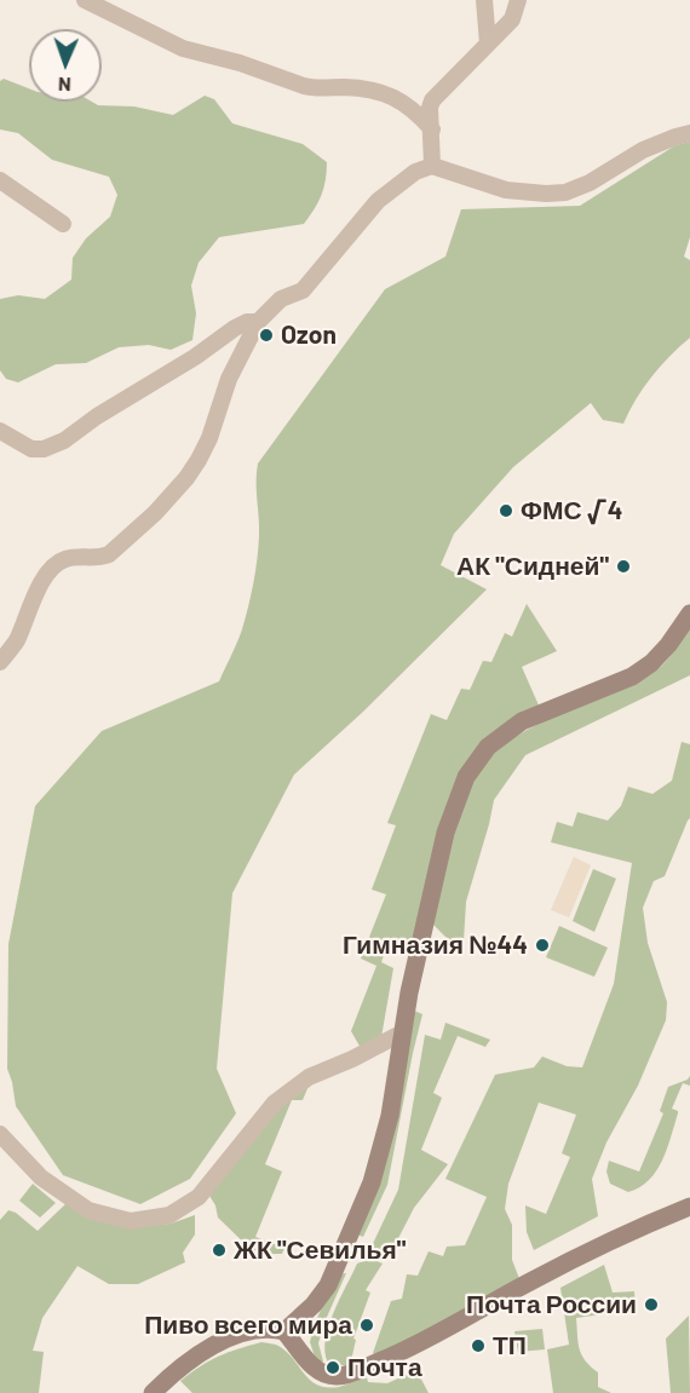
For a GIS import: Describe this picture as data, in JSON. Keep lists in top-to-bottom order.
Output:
{
  "places": [
    "Ozon",
    "ФМС √4",
    "АК \"Сидней\"",
    "Гимназия №44",
    "ЖК \"Севилья\"",
    "Почта России",
    "Пиво всего мира",
    "ТП",
    "Почта"
  ],
  "north": "bottom"
}
